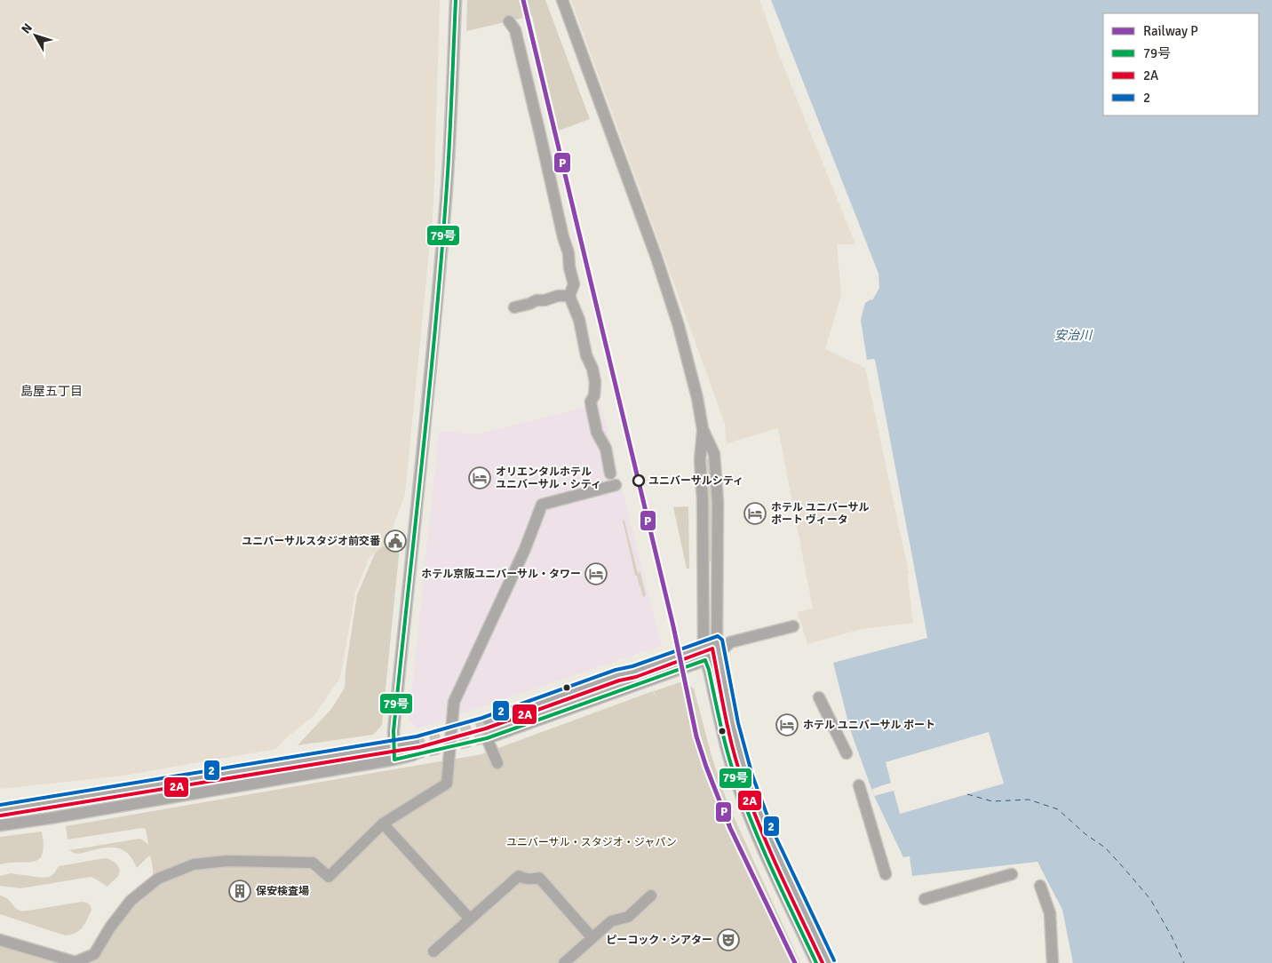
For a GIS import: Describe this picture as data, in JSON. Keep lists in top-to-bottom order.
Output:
{
  "districts": ["島屋五丁目"],
  "water": ["安治川"],
  "parks": ["ユニバーサル・スタジオ・ジャパン"],
  "places": {
    "hotel": [
      "オリエンタルホテル ユニバーサル・シティ",
      "ホテル ユニバーサル ポート ヴィータ",
      "ホテル京阪ユニバーサル・タワー",
      "ホテル ユニバーサル ポート"
    ],
    "other": ["ユニバーサルシティ"],
    "public building": ["ユニバーサルスタジオ前交番"],
    "building": ["保安検査場"],
    "theatre": ["ピーコック・シアター"]
  },
  "lines": [
    "rail line P",
    "transit line 79号",
    "transit line 2",
    "transit line 2A"
  ],
  "legend": [
    "Railway P",
    "79号",
    "2A",
    "2"
  ],
  "north": "top left"
}
